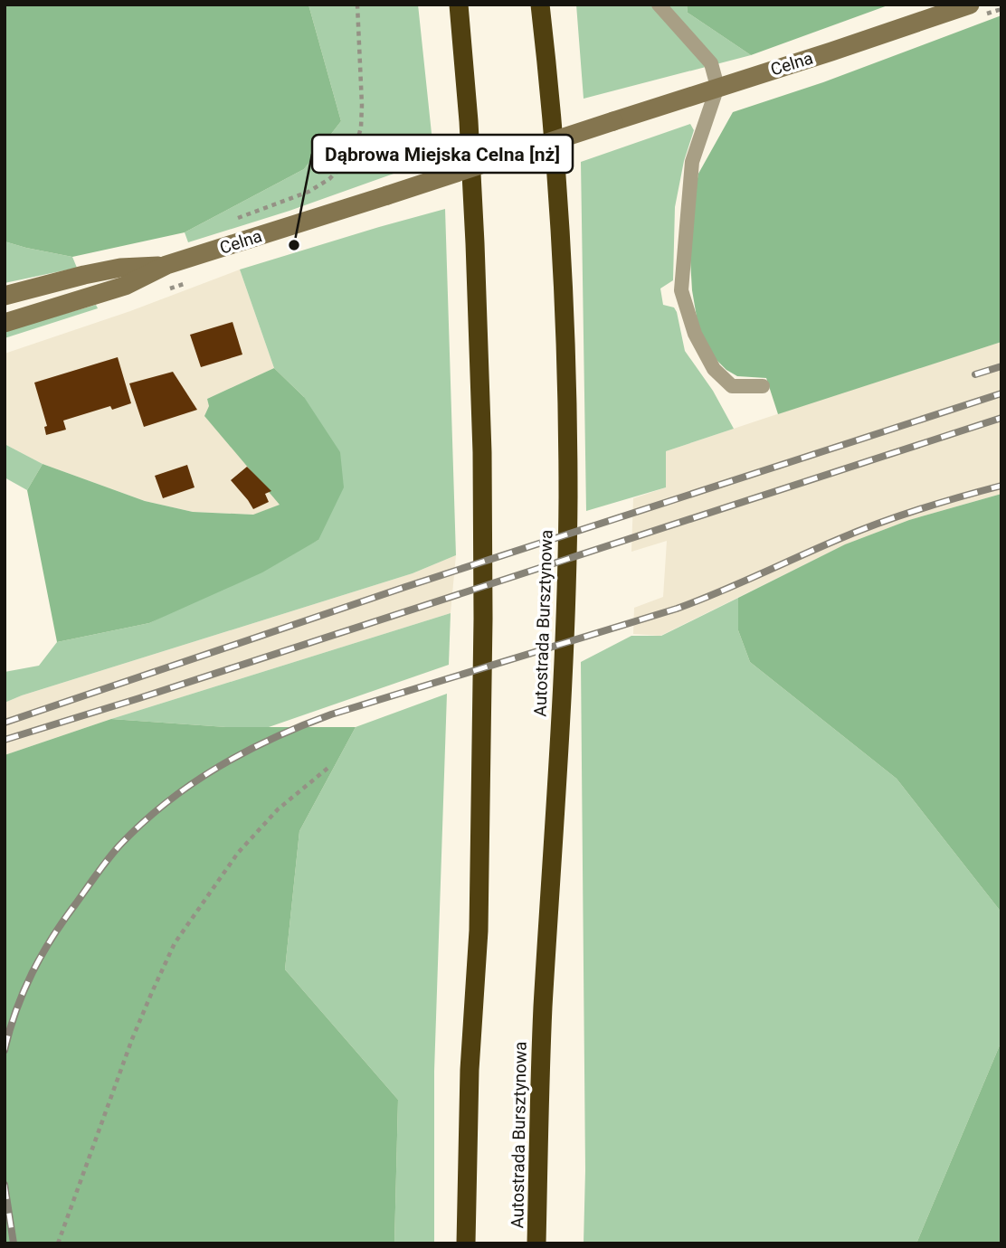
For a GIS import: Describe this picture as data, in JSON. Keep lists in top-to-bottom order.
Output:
{
  "streets": {
    "highway": ["Autostrada Bursztynowa"],
    "street": ["Celna"]
  },
  "places": ["Dąbrowa Miejska Celna [nż]"]
}
